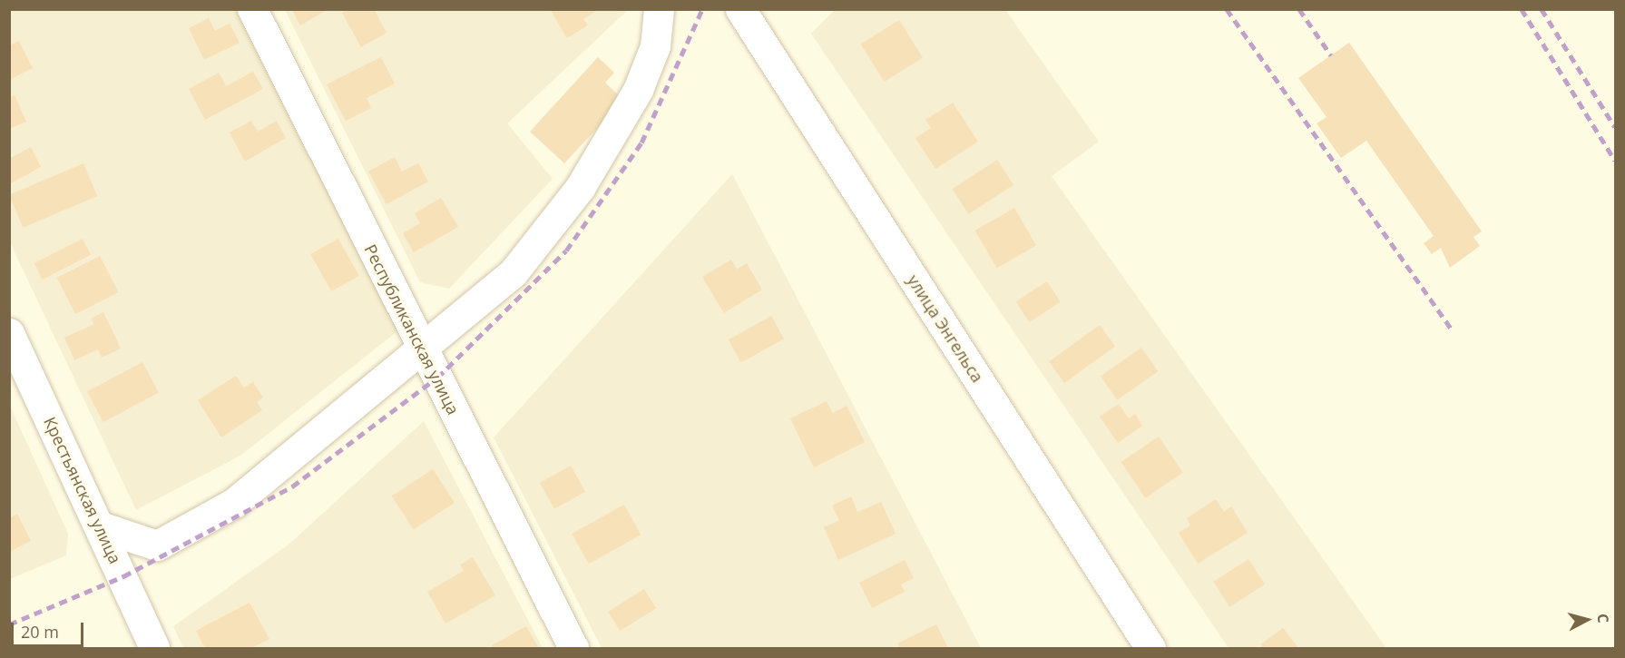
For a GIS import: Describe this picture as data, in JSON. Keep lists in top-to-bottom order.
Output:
{
  "streets": {
    "street": ["улица Энгельса", "Республиканская улица", "Крестьянская улица"]
  },
  "scale_bar": "20 m",
  "north": "right"
}
